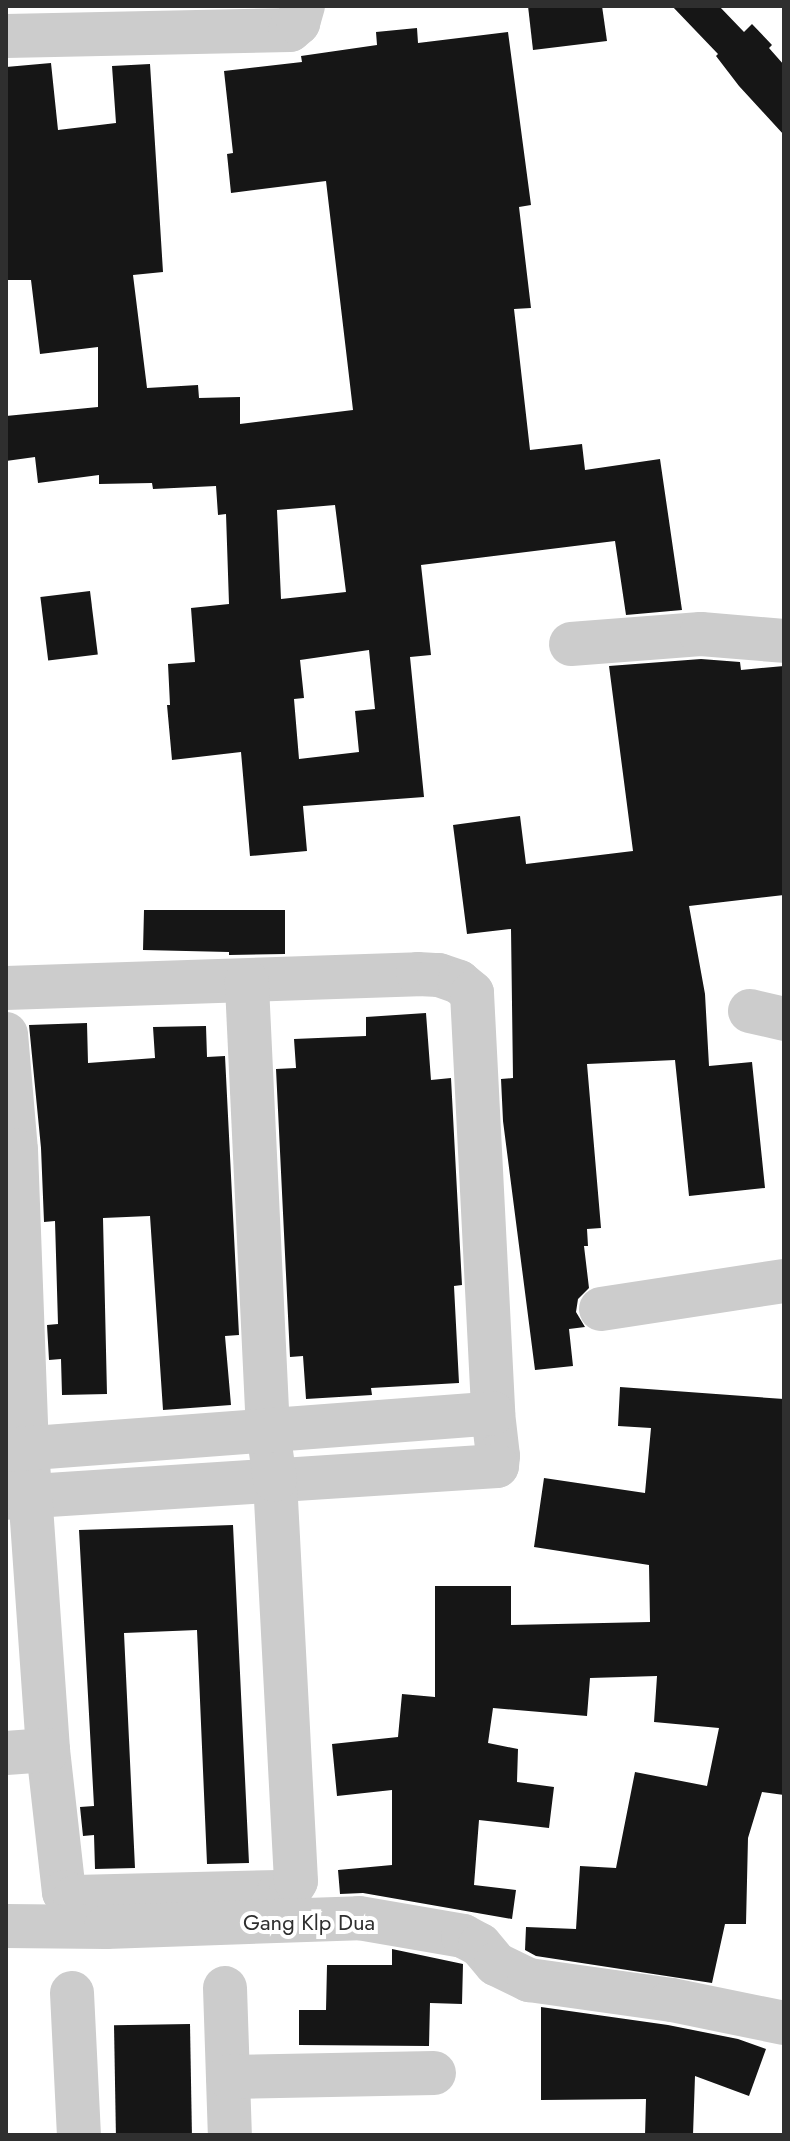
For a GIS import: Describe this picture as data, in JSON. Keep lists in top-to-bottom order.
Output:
{
  "streets": {
    "street": ["Gang Klp Dua"]
  }
}
